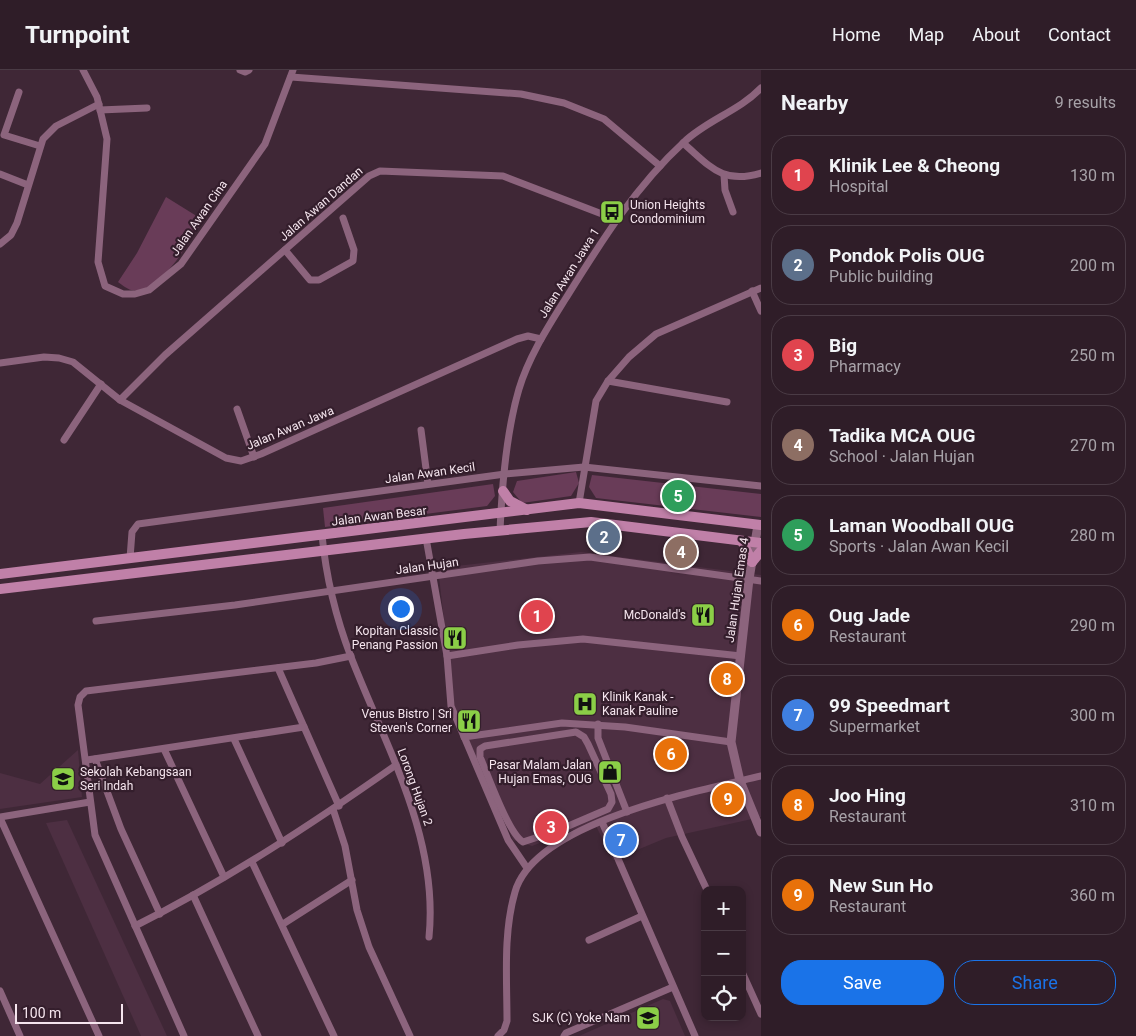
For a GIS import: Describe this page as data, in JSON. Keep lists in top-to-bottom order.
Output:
{
  "streets": {
    "main road": ["Jalan Awan Besar"],
    "street": [
      "Jalan Awan Dandan",
      "Jalan Awan Cina",
      "Jalan Awan Jawa 1",
      "Jalan Awan Jawa",
      "Jalan Awan Kecil",
      "Jalan Hujan",
      "Jalan Hujan Emas 4",
      "Lorong Hujan 2"
    ]
  },
  "crossings": [
    ["Jalan Awan Dandan", "Jalan Awan Jawa 1"],
    ["Jalan Awan Dandan", "Jalan Awan Jawa"],
    ["Jalan Awan Jawa 1", "Jalan Awan Jawa"],
    ["Jalan Awan Jawa 1", "Jalan Awan Kecil"],
    ["Jalan Awan Jawa 1", "Jalan Awan Besar"],
    ["Jalan Awan Kecil", "Jalan Awan Besar"],
    ["Jalan Awan Besar", "Jalan Hujan Emas 4"],
    ["Jalan Awan Besar", "Lorong Hujan 2"],
    ["Jalan Hujan", "Jalan Hujan Emas 4"],
    ["Jalan Hujan", "Lorong Hujan 2"]
  ],
  "places": {
    "bus stop": ["Union Heights Condominium"],
    "restaurant": ["McDonald's", "Kopitan Classic Penang Passion", "Venus Bistro | Sri Steven's Corner"],
    "hospital": ["Klinik Kanak - Kanak Pauline"],
    "shop": ["Pasar Malam Jalan Hujan Emas, OUG"],
    "school or university": ["Sekolah Kebangsaan Seri Indah", "SJK (C) Yoke Nam"]
  },
  "scale_bar": "100 m",
  "page": {
    "header": "Turnpoint",
    "nav": [
      "Home",
      "Map",
      "About",
      "Contact"
    ],
    "heading": ["Nearby", "9 results"],
    "list": [
      {
        "mark": "1",
        "name": "Klinik Lee & Cheong",
        "note": "Hospital",
        "value": "130 m"
      },
      {
        "mark": "2",
        "name": "Pondok Polis OUG",
        "note": "Public building",
        "value": "200 m"
      },
      {
        "mark": "3",
        "name": "Big",
        "note": "Pharmacy",
        "value": "250 m"
      },
      {
        "mark": "4",
        "name": "Tadika MCA OUG",
        "note": "School · Jalan Hujan",
        "value": "270 m"
      },
      {
        "mark": "5",
        "name": "Laman Woodball OUG",
        "note": "Sports · Jalan Awan Kecil",
        "value": "280 m"
      },
      {
        "mark": "6",
        "name": "Oug Jade",
        "note": "Restaurant",
        "value": "290 m"
      },
      {
        "mark": "7",
        "name": "99 Speedmart",
        "note": "Supermarket",
        "value": "300 m"
      },
      {
        "mark": "8",
        "name": "Joo Hing",
        "note": "Restaurant",
        "value": "310 m"
      },
      {
        "mark": "9",
        "name": "New Sun Ho",
        "note": "Restaurant",
        "value": "360 m"
      }
    ],
    "pins": [
      "5",
      "2",
      "4",
      "1",
      "8",
      "6",
      "9",
      "3",
      "7"
    ],
    "map_buttons": ["+", "−"],
    "buttons": ["Save", "Share"],
    "scale": "100 m"
  }
}
